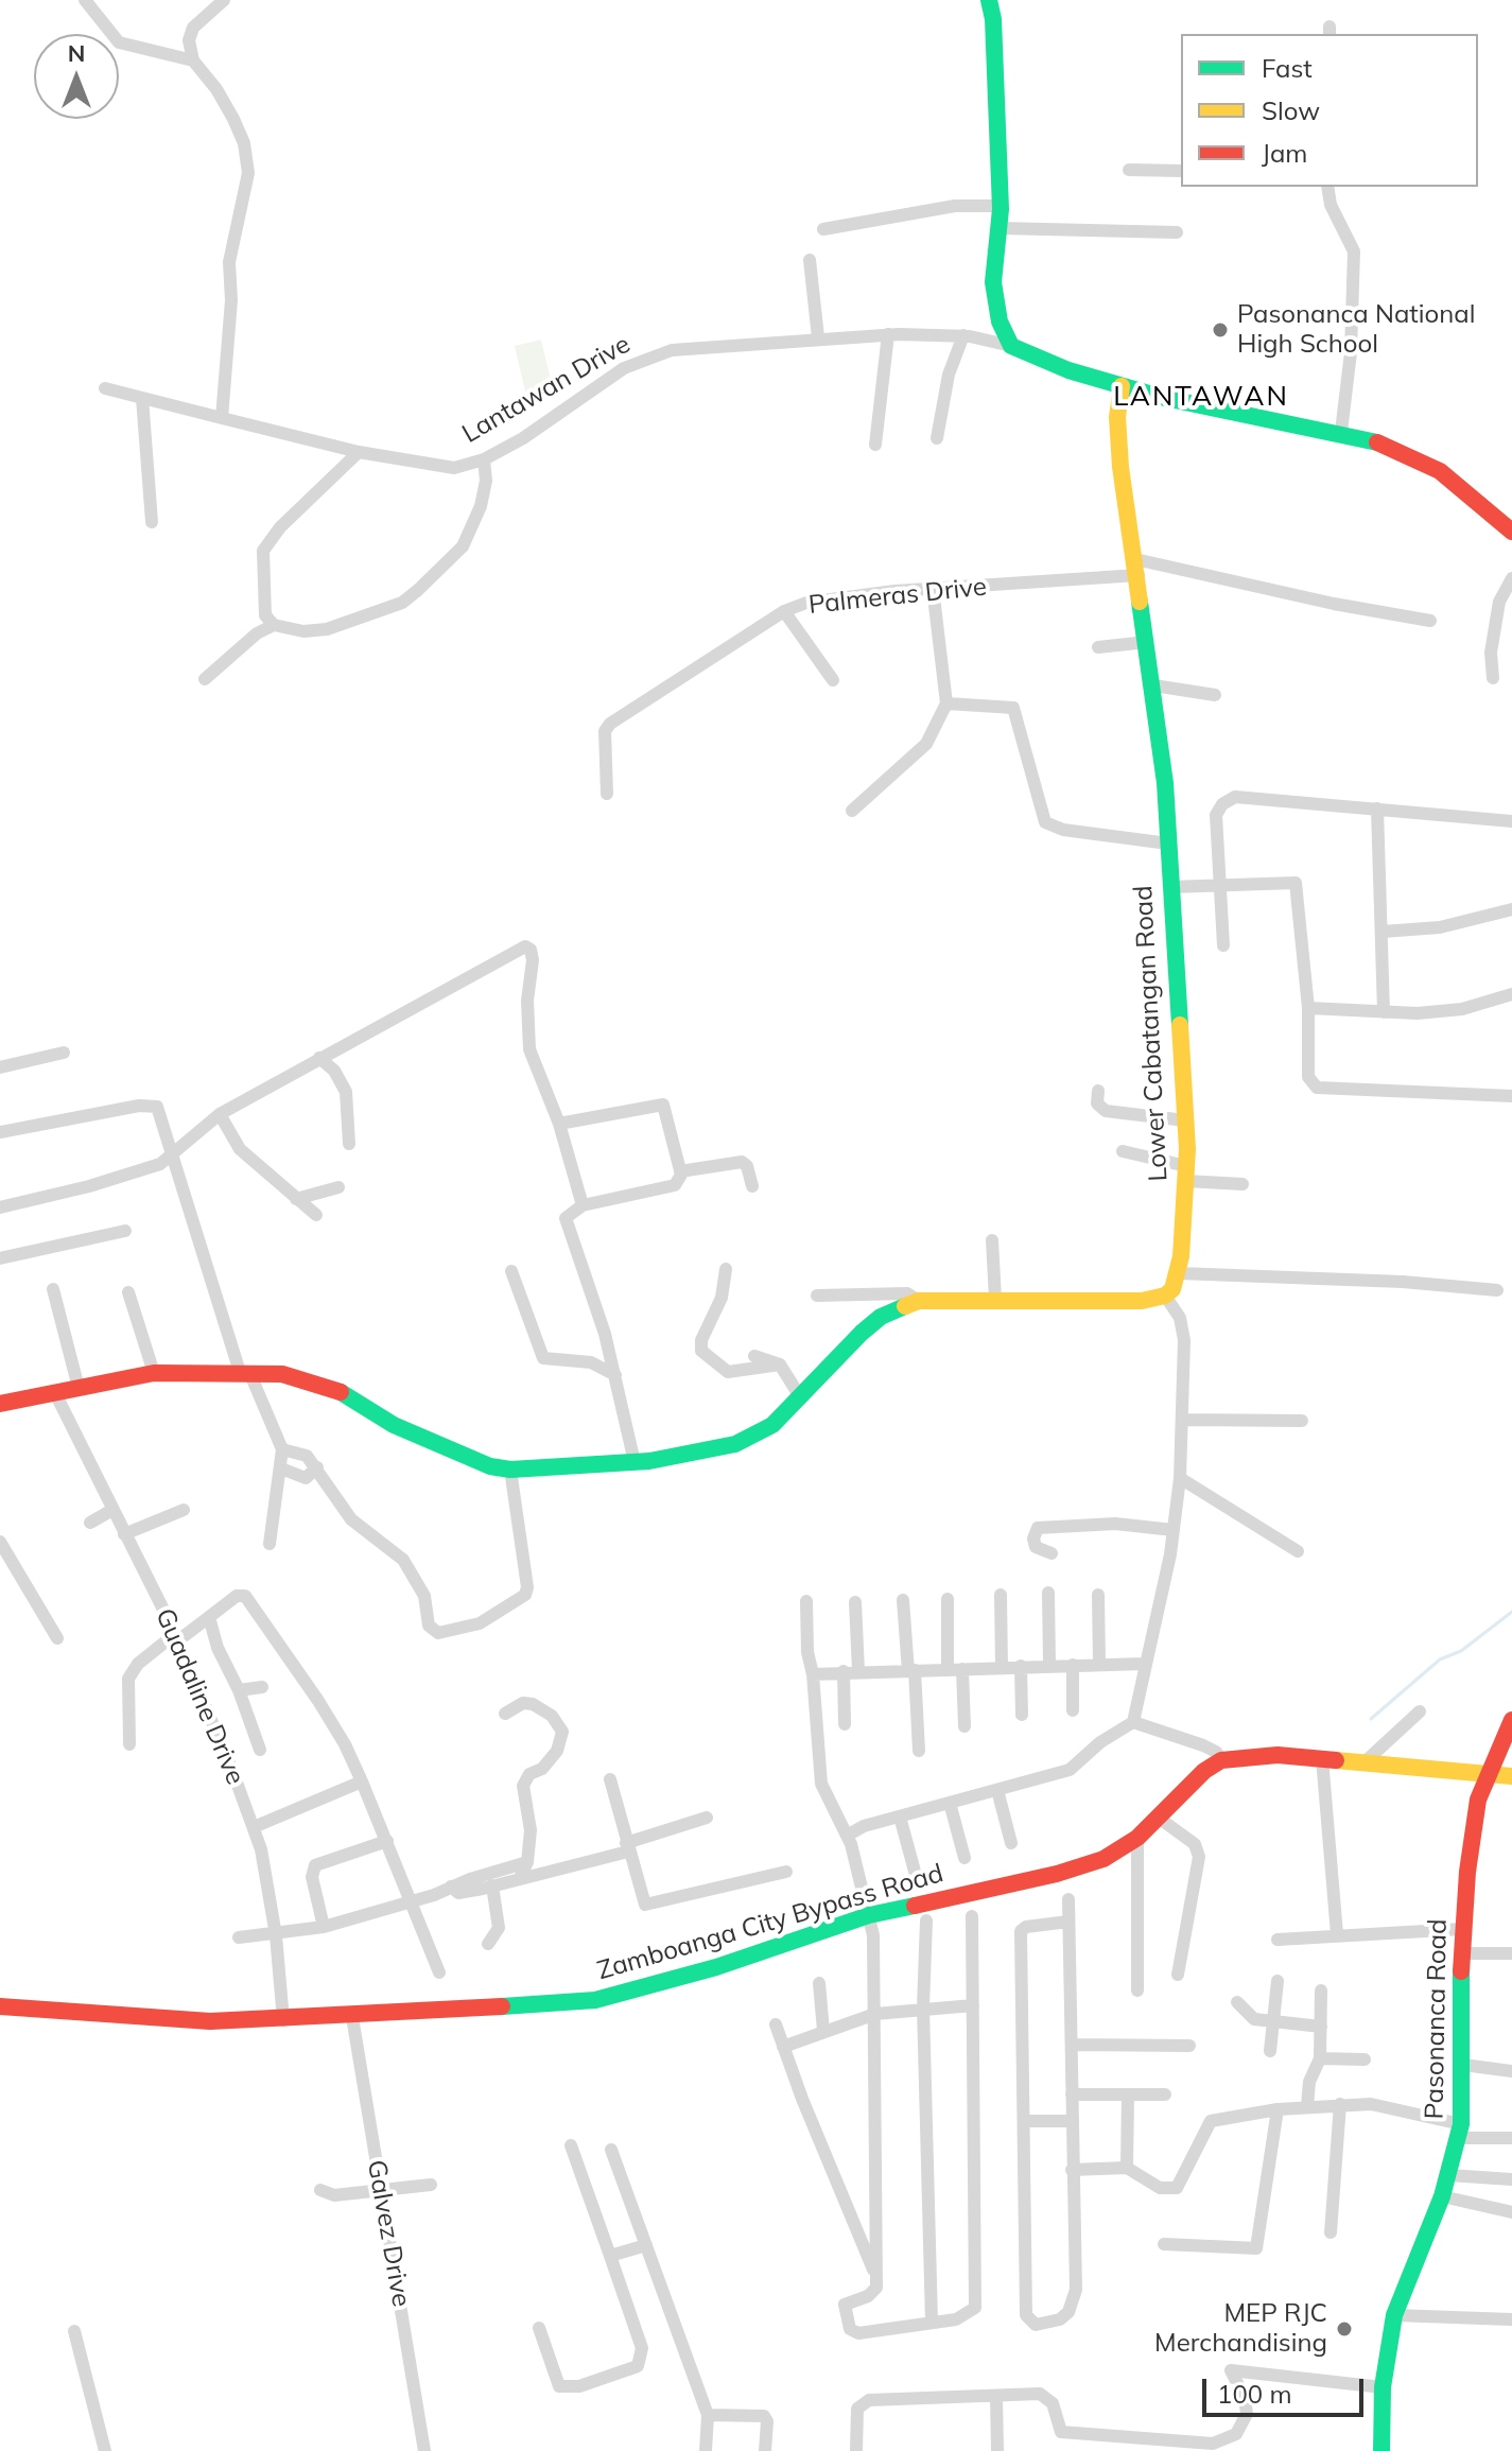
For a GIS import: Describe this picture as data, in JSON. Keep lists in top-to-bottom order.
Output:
{
  "streets": {
    "street": [
      "Lantawan Drive",
      "Palmeras Drive",
      "Lower Cabatangan Road",
      "Guadaline Drive",
      "Zamboanga City Bypass Road",
      "Pasonanca Road",
      "Galvez Drive"
    ]
  },
  "crossings": [
    ["Lantawan Drive", "Lower Cabatangan Road"],
    ["Palmeras Drive", "Lower Cabatangan Road"],
    ["Guadaline Drive", "Zamboanga City Bypass Road"],
    ["Zamboanga City Bypass Road", "Galvez Drive"]
  ],
  "districts": ["LANTAWAN"],
  "places": ["Pasonanca National High School", "MEP RJC Merchandising"],
  "legend": ["Fast", "Slow", "Jam"],
  "scale_bar": "100 m",
  "north": "top"
}
